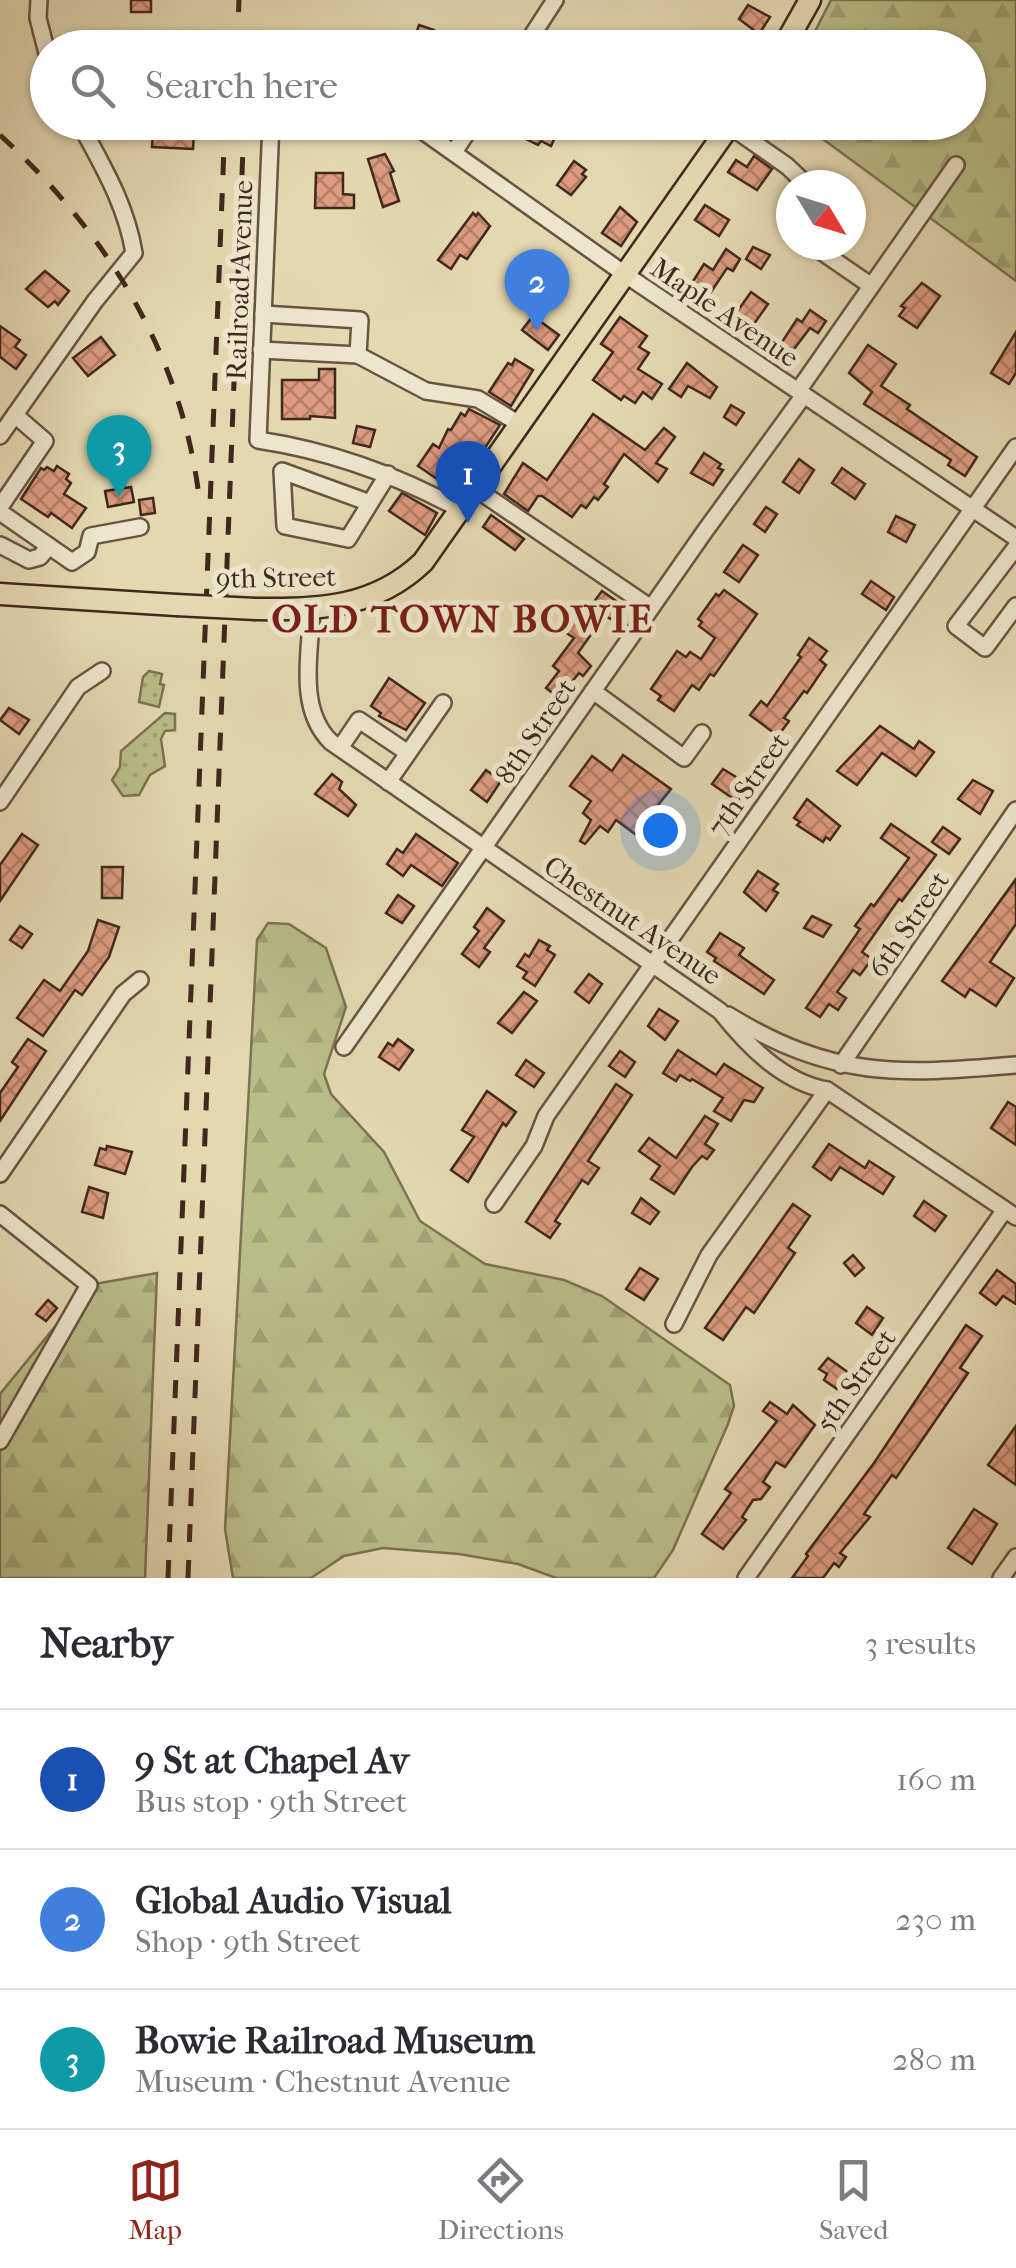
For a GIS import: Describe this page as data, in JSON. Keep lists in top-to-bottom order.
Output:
{
  "streets": {
    "main road": ["9th Street"],
    "street": [
      "Railroad Avenue",
      "Maple Avenue",
      "8th Street",
      "7th Street",
      "Chestnut Avenue",
      "6th Street",
      "5th Street"
    ]
  },
  "crossings": [
    ["Maple Avenue", "9th Street"],
    ["Maple Avenue", "8th Street"],
    ["Maple Avenue", "7th Street"],
    ["9th Street", "Chestnut Avenue"],
    ["8th Street", "Chestnut Avenue"],
    ["7th Street", "Chestnut Avenue"],
    ["Chestnut Avenue", "5th Street"]
  ],
  "districts": ["OLD TOWN BOWIE"],
  "north": "bottom right",
  "page": {
    "search": "Search here",
    "pins": ["2", "3", "1"],
    "heading": ["Nearby", "3 results"],
    "list": [
      {
        "mark": "1",
        "name": "9 St at Chapel Av",
        "note": "Bus stop · 9th Street",
        "value": "160 m"
      },
      {
        "mark": "2",
        "name": "Global Audio Visual",
        "note": "Shop · 9th Street",
        "value": "230 m"
      },
      {
        "mark": "3",
        "name": "Bowie Railroad Museum",
        "note": "Museum · Chestnut Avenue",
        "value": "280 m"
      }
    ],
    "nav": ["Map", "Directions", "Saved"]
  }
}
